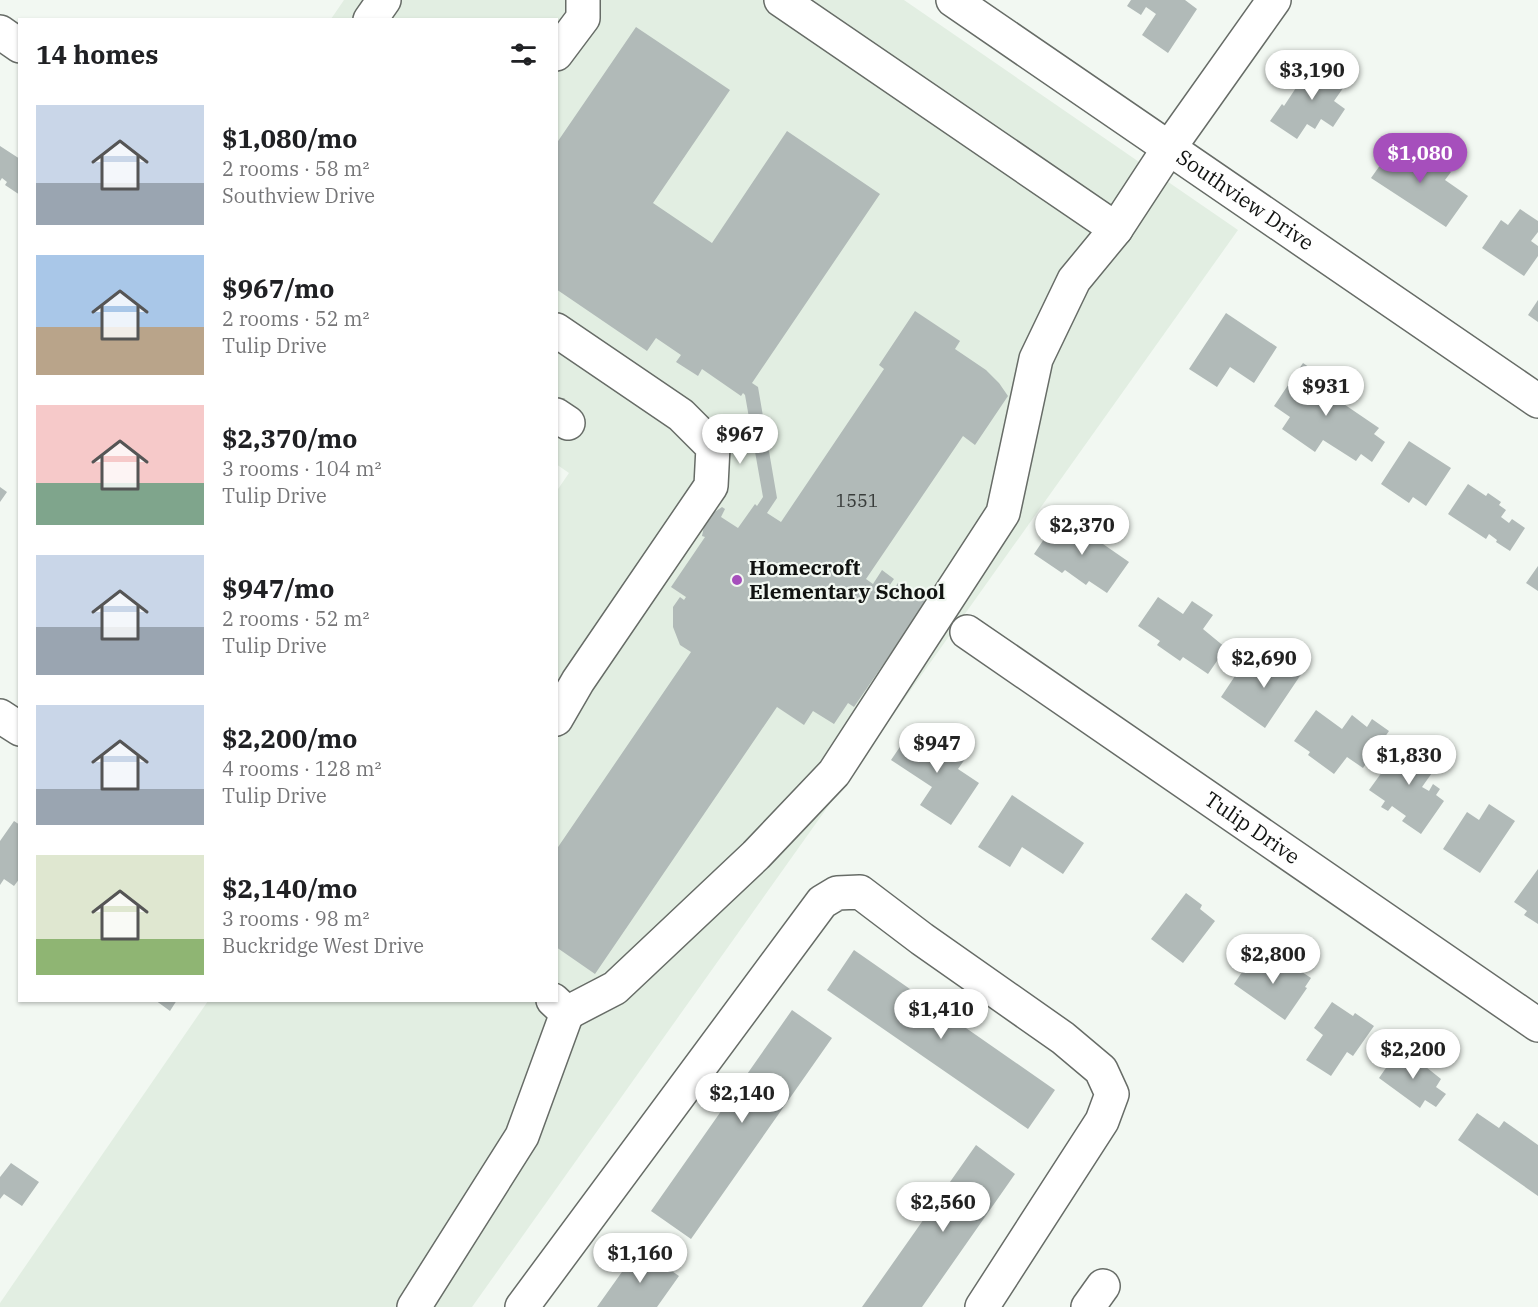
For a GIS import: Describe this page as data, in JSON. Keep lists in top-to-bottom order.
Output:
{
  "streets": {
    "street": ["Southview Drive", "Tulip Drive"]
  },
  "places": ["Homecroft Elementary School"],
  "house_numbers": ["1551"],
  "page": {
    "heading": "14 homes",
    "price": [
      "$3,190",
      "$1,080",
      "$931",
      "$967",
      "$2,370",
      "$2,690",
      "$947",
      "$1,830",
      "$2,800",
      "$1,410",
      "$2,200",
      "$2,140",
      "$2,560",
      "$1,160"
    ],
    "list": [
      {
        "name": "$1,080/mo",
        "note": "2 rooms · 58 m² · Southview Drive"
      },
      {
        "name": "$967/mo",
        "note": "2 rooms · 52 m² · Tulip Drive"
      },
      {
        "name": "$2,370/mo",
        "note": "3 rooms · 104 m² · Tulip Drive"
      },
      {
        "name": "$947/mo",
        "note": "2 rooms · 52 m² · Tulip Drive"
      },
      {
        "name": "$2,200/mo",
        "note": "4 rooms · 128 m² · Tulip Drive"
      },
      {
        "name": "$2,140/mo",
        "note": "3 rooms · 98 m² · Buckridge West Drive"
      }
    ]
  }
}
